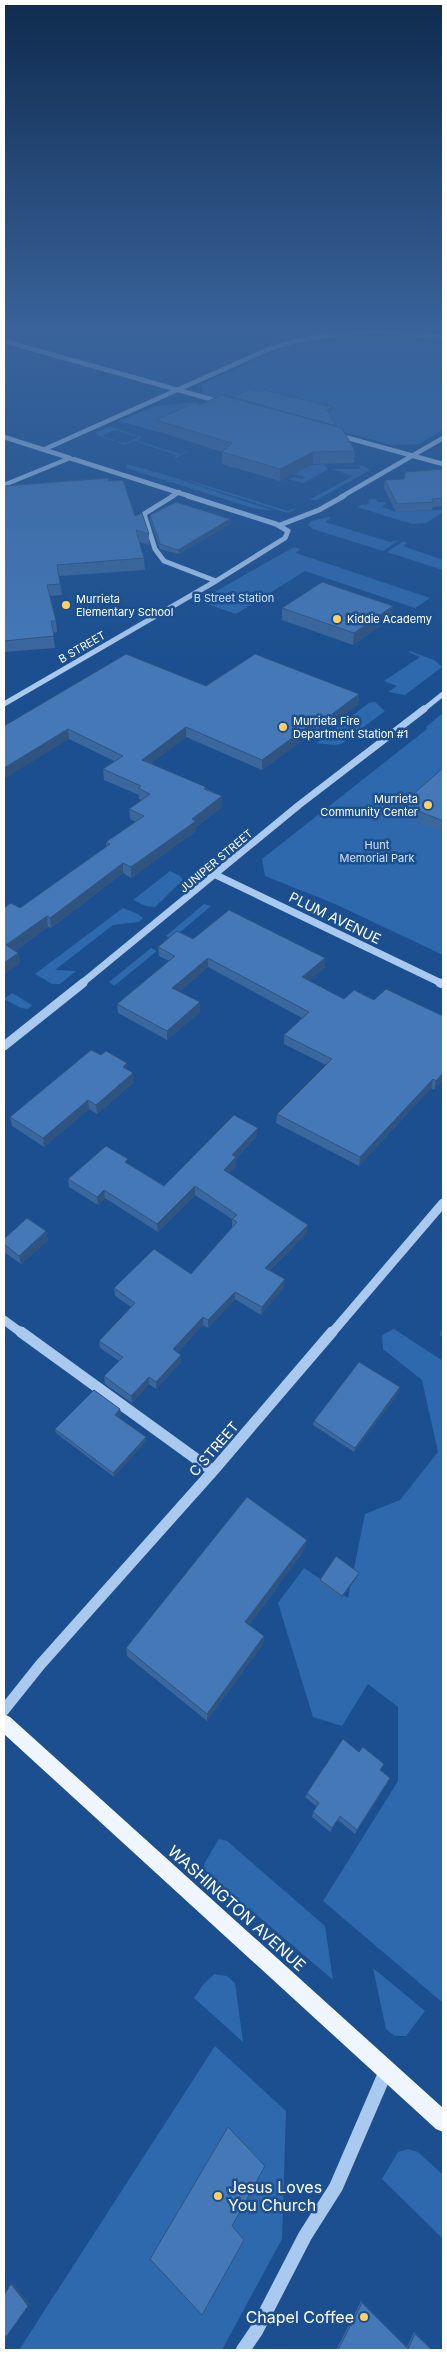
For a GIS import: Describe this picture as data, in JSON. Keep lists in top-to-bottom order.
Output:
{
  "streets": {
    "main road": ["WASHINGTON AVENUE"],
    "street": [
      "B STREET",
      "JUNIPER STREET",
      "PLUM AVENUE",
      "C STREET"
    ]
  },
  "crossings": [
    ["JUNIPER STREET", "PLUM AVENUE"]
  ],
  "parks": ["B Street Station", "Hunt Memorial Park"],
  "places": [
    "Murrieta Elementary School",
    "Kiddie Academy",
    "Murrieta Fire Department Station #1",
    "Murrieta Community Center",
    "Jesus Loves You Church",
    "Chapel Coffee"
  ]
}
